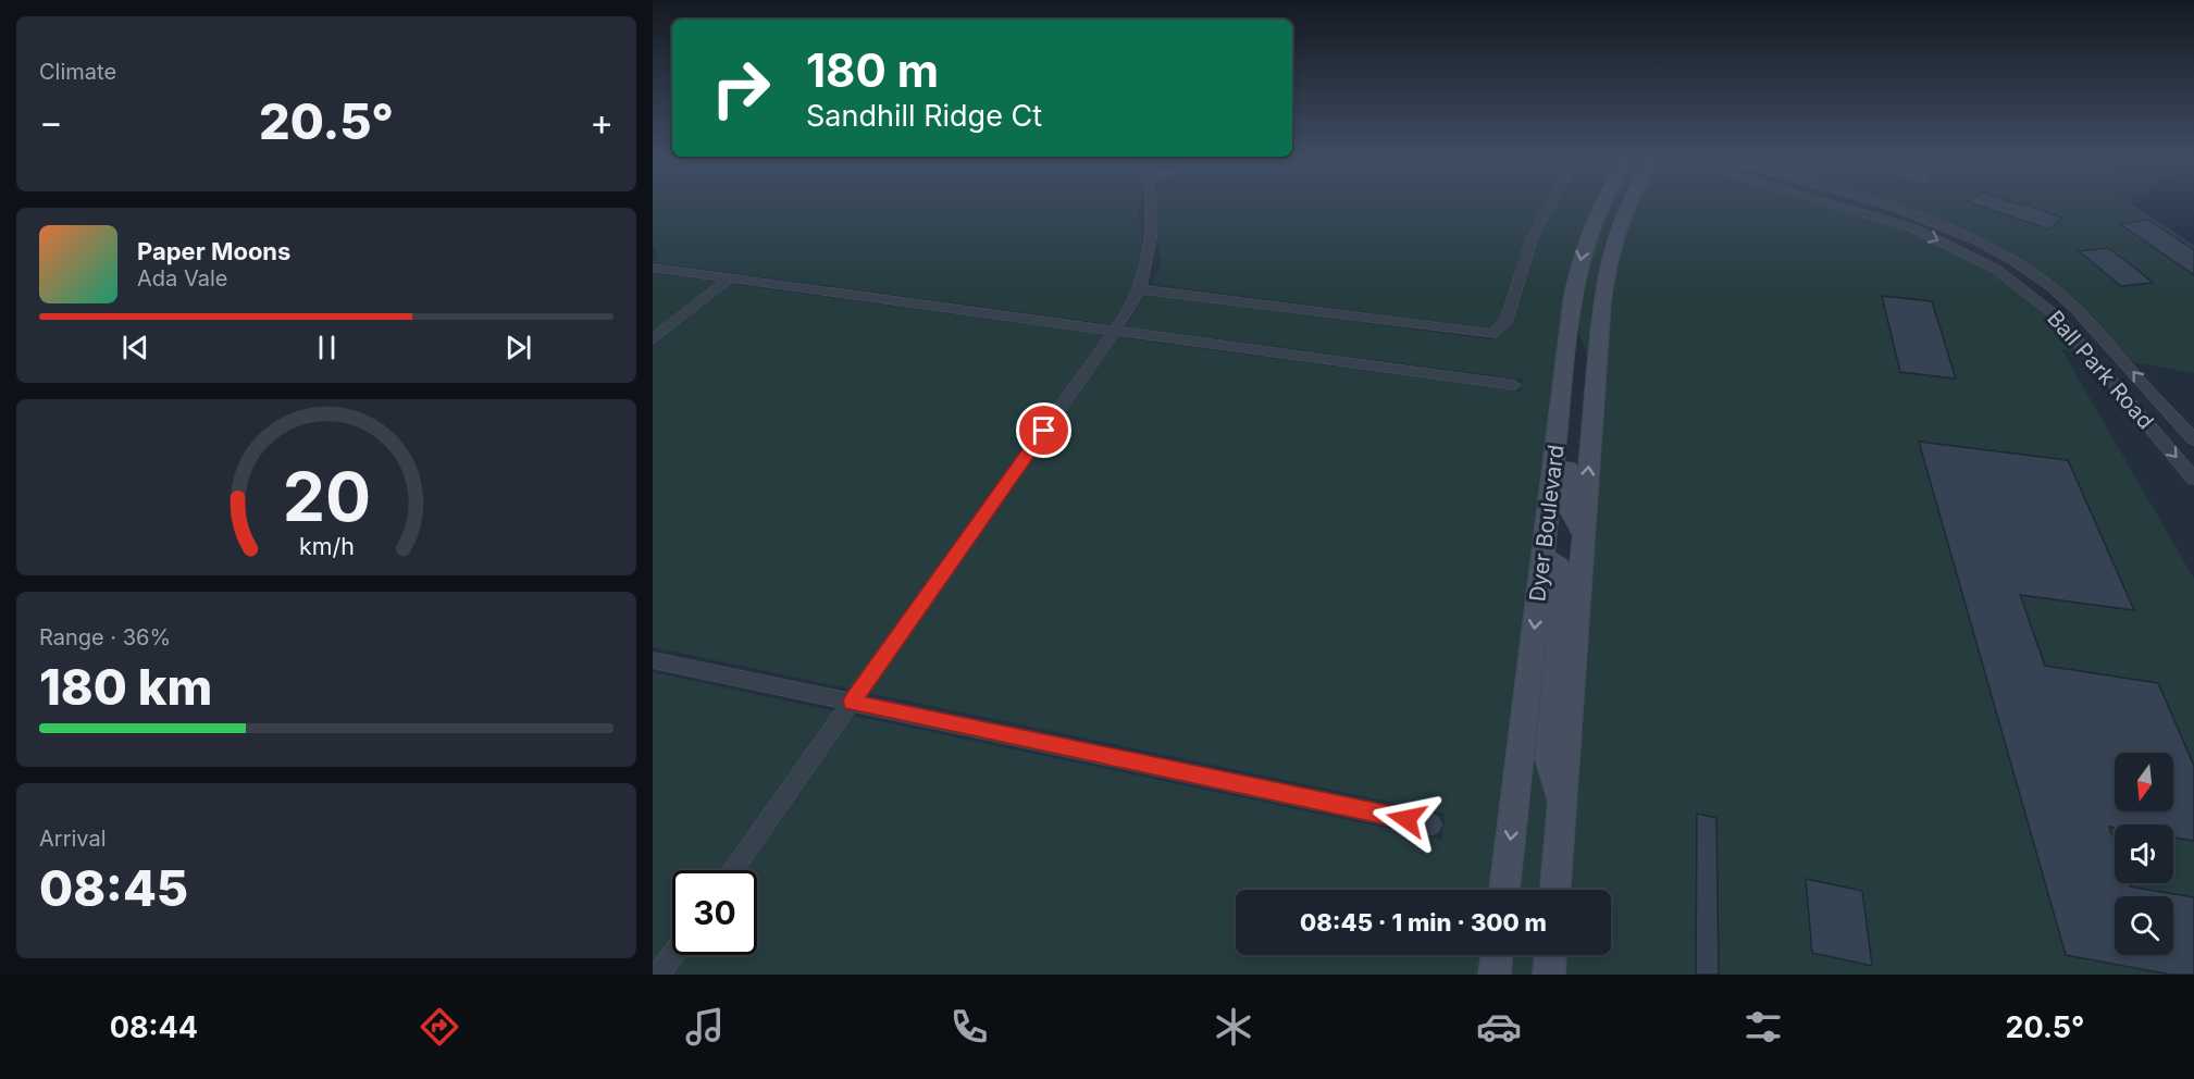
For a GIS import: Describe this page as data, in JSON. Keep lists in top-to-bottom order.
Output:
{
  "streets": {
    "main road": ["Dyer Boulevard"],
    "street": ["Ball Park Road"]
  },
  "north": "bottom",
  "page": {
    "tile": [
      "Climate",
      ["Range · 36%", "180 km"],
      ["Arrival", "08:45"]
    ],
    "turn": ["180 m", "Sandhill Ridge Ct"],
    "heat": ["−", "20.5°", "+"],
    "song": ["Paper Moons", "Ada Vale"],
    "limit": "30",
    "trip": "08:45 · 1 min · 300 m",
    "tabs": ["08:44", "20.5°"],
    "gauge": ["20", "km/h"]
  }
}
